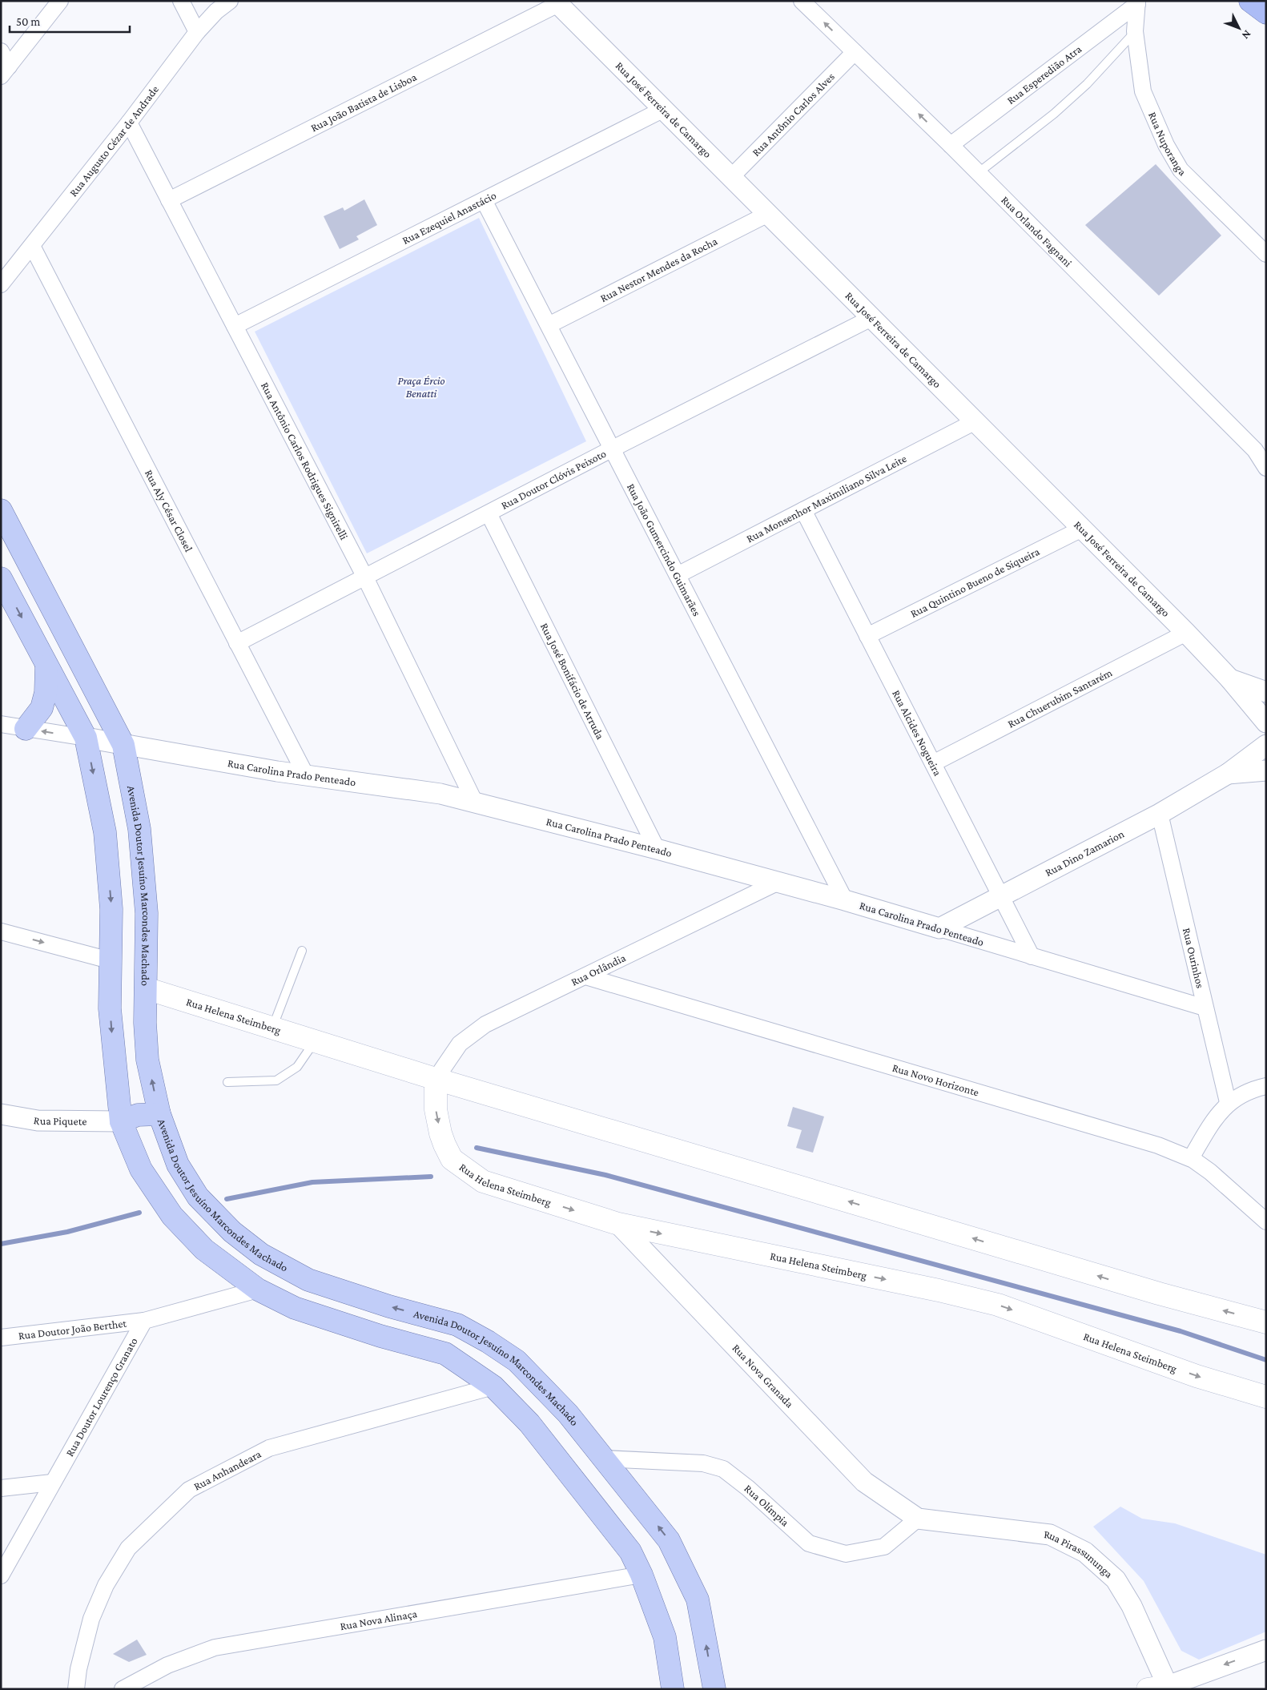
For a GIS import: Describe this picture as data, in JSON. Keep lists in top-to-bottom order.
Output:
{
  "streets": {
    "main road": ["Avenida Doutor Jesuíno Marcondes Machado", "Rua Helena Steimberg"],
    "street": [
      "Rua Esperedião Atra",
      "Rua João Batista de Lisboa",
      "Rua José Ferreira de Camargo",
      "Rua Antônio Carlos Alves",
      "Rua Augusto Cézar de Andrade",
      "Rua Nuporanga",
      "Rua Ezequiel Anastácio",
      "Rua Orlando Fagnani",
      "Rua Nestor Mendes da Rocha",
      "Rua Antônio Carlos Rodrigues Signirelli",
      "Rua Doutor Clóvis Peixoto",
      "Rua Monsenhor Maximiliano Silva Leite",
      "Rua Aly César Closel",
      "Rua João Gumercindo Guimarães",
      "Rua Quintino Bueno de Siqueira",
      "Rua José Bonifácio de Arruda",
      "Rua Chuerubim Santarém",
      "Rua Alcides Nogueira",
      "Rua Carolina Prado Penteado",
      "Rua Dino Zamarion",
      "Rua Ourinhos",
      "Rua Orlândia",
      "Rua Novo Horizonte",
      "Rua Piquete",
      "Rua Doutor João Berthet",
      "Rua Nova Granada",
      "Rua Doutor Lourenço Granato",
      "Rua Anhandeara",
      "Rua Olímpia",
      "Rua Pirassununga",
      "Rua Nova Alinaça"
    ]
  },
  "crossings": [
    ["Rua Esperedião Atra", "Rua Nuporanga"],
    ["Rua Esperedião Atra", "Rua Orlando Fagnani"],
    ["Rua João Batista de Lisboa", "Rua José Ferreira de Camargo"],
    ["Rua João Batista de Lisboa", "Rua Antônio Carlos Rodrigues Signirelli"],
    ["Rua José Ferreira de Camargo", "Rua Antônio Carlos Alves"],
    ["Rua José Ferreira de Camargo", "Rua Ezequiel Anastácio"],
    ["Rua José Ferreira de Camargo", "Rua Nestor Mendes da Rocha"],
    ["Rua José Ferreira de Camargo", "Rua Doutor Clóvis Peixoto"],
    ["Rua José Ferreira de Camargo", "Rua Monsenhor Maximiliano Silva Leite"],
    ["Rua José Ferreira de Camargo", "Rua Quintino Bueno de Siqueira"],
    ["Rua José Ferreira de Camargo", "Rua Chuerubim Santarém"],
    ["Rua Antônio Carlos Alves", "Rua Orlando Fagnani"],
    ["Rua Augusto Cézar de Andrade", "Rua Antônio Carlos Rodrigues Signirelli"],
    ["Rua Augusto Cézar de Andrade", "Rua Aly César Closel"],
    ["Rua Ezequiel Anastácio", "Rua Antônio Carlos Rodrigues Signirelli"],
    ["Rua Ezequiel Anastácio", "Rua João Gumercindo Guimarães"],
    ["Rua Nestor Mendes da Rocha", "Rua João Gumercindo Guimarães"],
    ["Rua Antônio Carlos Rodrigues Signirelli", "Rua Doutor Clóvis Peixoto"],
    ["Rua Antônio Carlos Rodrigues Signirelli", "Rua Carolina Prado Penteado"],
    ["Rua Doutor Clóvis Peixoto", "Rua Aly César Closel"],
    ["Rua Doutor Clóvis Peixoto", "Rua João Gumercindo Guimarães"],
    ["Rua Doutor Clóvis Peixoto", "Rua José Bonifácio de Arruda"],
    ["Rua Monsenhor Maximiliano Silva Leite", "Rua João Gumercindo Guimarães"],
    ["Rua Monsenhor Maximiliano Silva Leite", "Rua Alcides Nogueira"],
    ["Rua Aly César Closel", "Rua Carolina Prado Penteado"],
    ["Rua João Gumercindo Guimarães", "Rua Carolina Prado Penteado"],
    ["Rua Quintino Bueno de Siqueira", "Rua Alcides Nogueira"],
    ["Rua José Bonifácio de Arruda", "Rua Carolina Prado Penteado"],
    ["Rua Chuerubim Santarém", "Rua Alcides Nogueira"],
    ["Rua Alcides Nogueira", "Rua Carolina Prado Penteado"],
    ["Rua Alcides Nogueira", "Rua Dino Zamarion"],
    ["Rua Carolina Prado Penteado", "Rua Dino Zamarion"],
    ["Rua Carolina Prado Penteado", "Avenida Doutor Jesuíno Marcondes Machado"],
    ["Rua Carolina Prado Penteado", "Rua Ourinhos"],
    ["Rua Carolina Prado Penteado", "Rua Orlândia"],
    ["Rua Dino Zamarion", "Rua Ourinhos"],
    ["Avenida Doutor Jesuíno Marcondes Machado", "Rua Helena Steimberg"],
    ["Avenida Doutor Jesuíno Marcondes Machado", "Rua Piquete"],
    ["Avenida Doutor Jesuíno Marcondes Machado", "Rua Anhandeara"],
    ["Avenida Doutor Jesuíno Marcondes Machado", "Rua Olímpia"],
    ["Avenida Doutor Jesuíno Marcondes Machado", "Rua Nova Alinaça"],
    ["Rua Orlândia", "Rua Helena Steimberg"],
    ["Rua Orlândia", "Rua Novo Horizonte"],
    ["Rua Helena Steimberg", "Rua Nova Granada"],
    ["Rua Doutor João Berthet", "Rua Doutor Lourenço Granato"],
    ["Rua Nova Granada", "Rua Olímpia"],
    ["Rua Nova Granada", "Rua Pirassununga"],
    ["Rua Olímpia", "Rua Pirassununga"]
  ],
  "parks": ["Praça Ércio Benatti"],
  "scale_bar": "50 m",
  "north": "bottom right"
}
